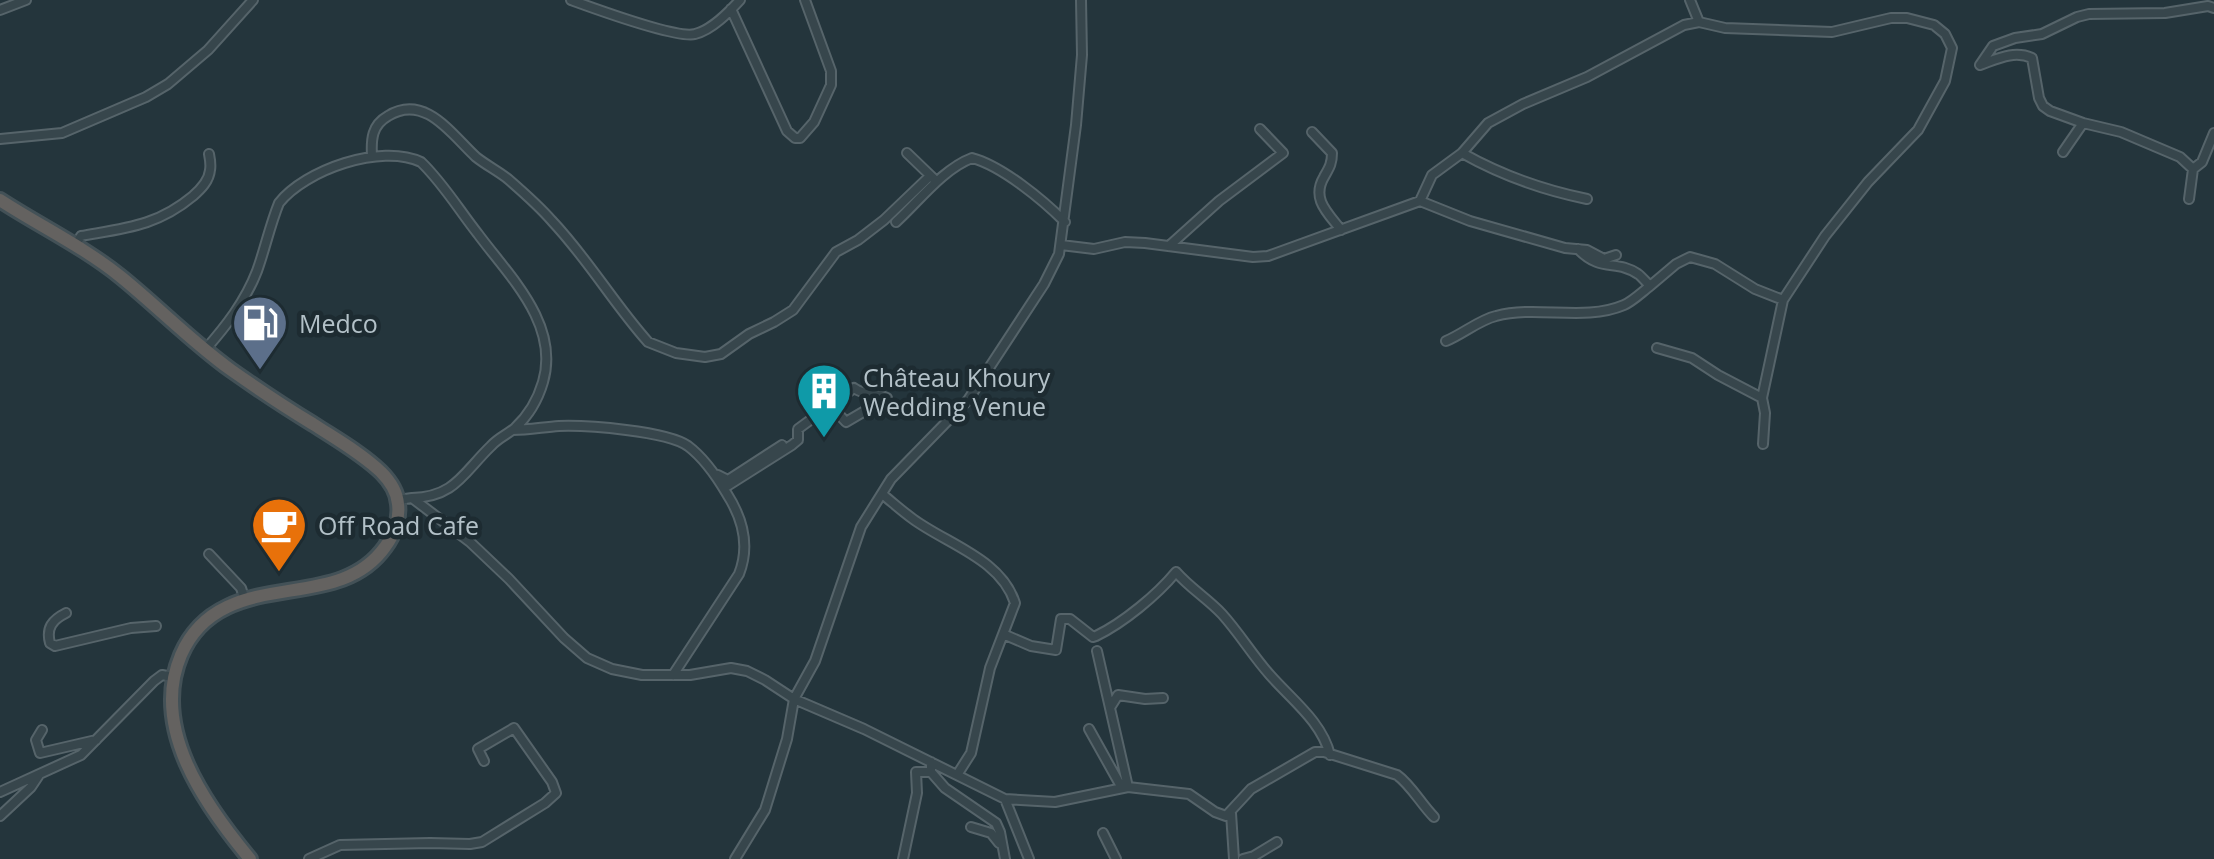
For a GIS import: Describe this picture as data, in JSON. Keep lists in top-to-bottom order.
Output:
{
  "places": {
    "fuel station": ["Medco"],
    "building": ["Château Khoury Wedding Venue"],
    "cafe": ["Off Road Cafe"]
  }
}
